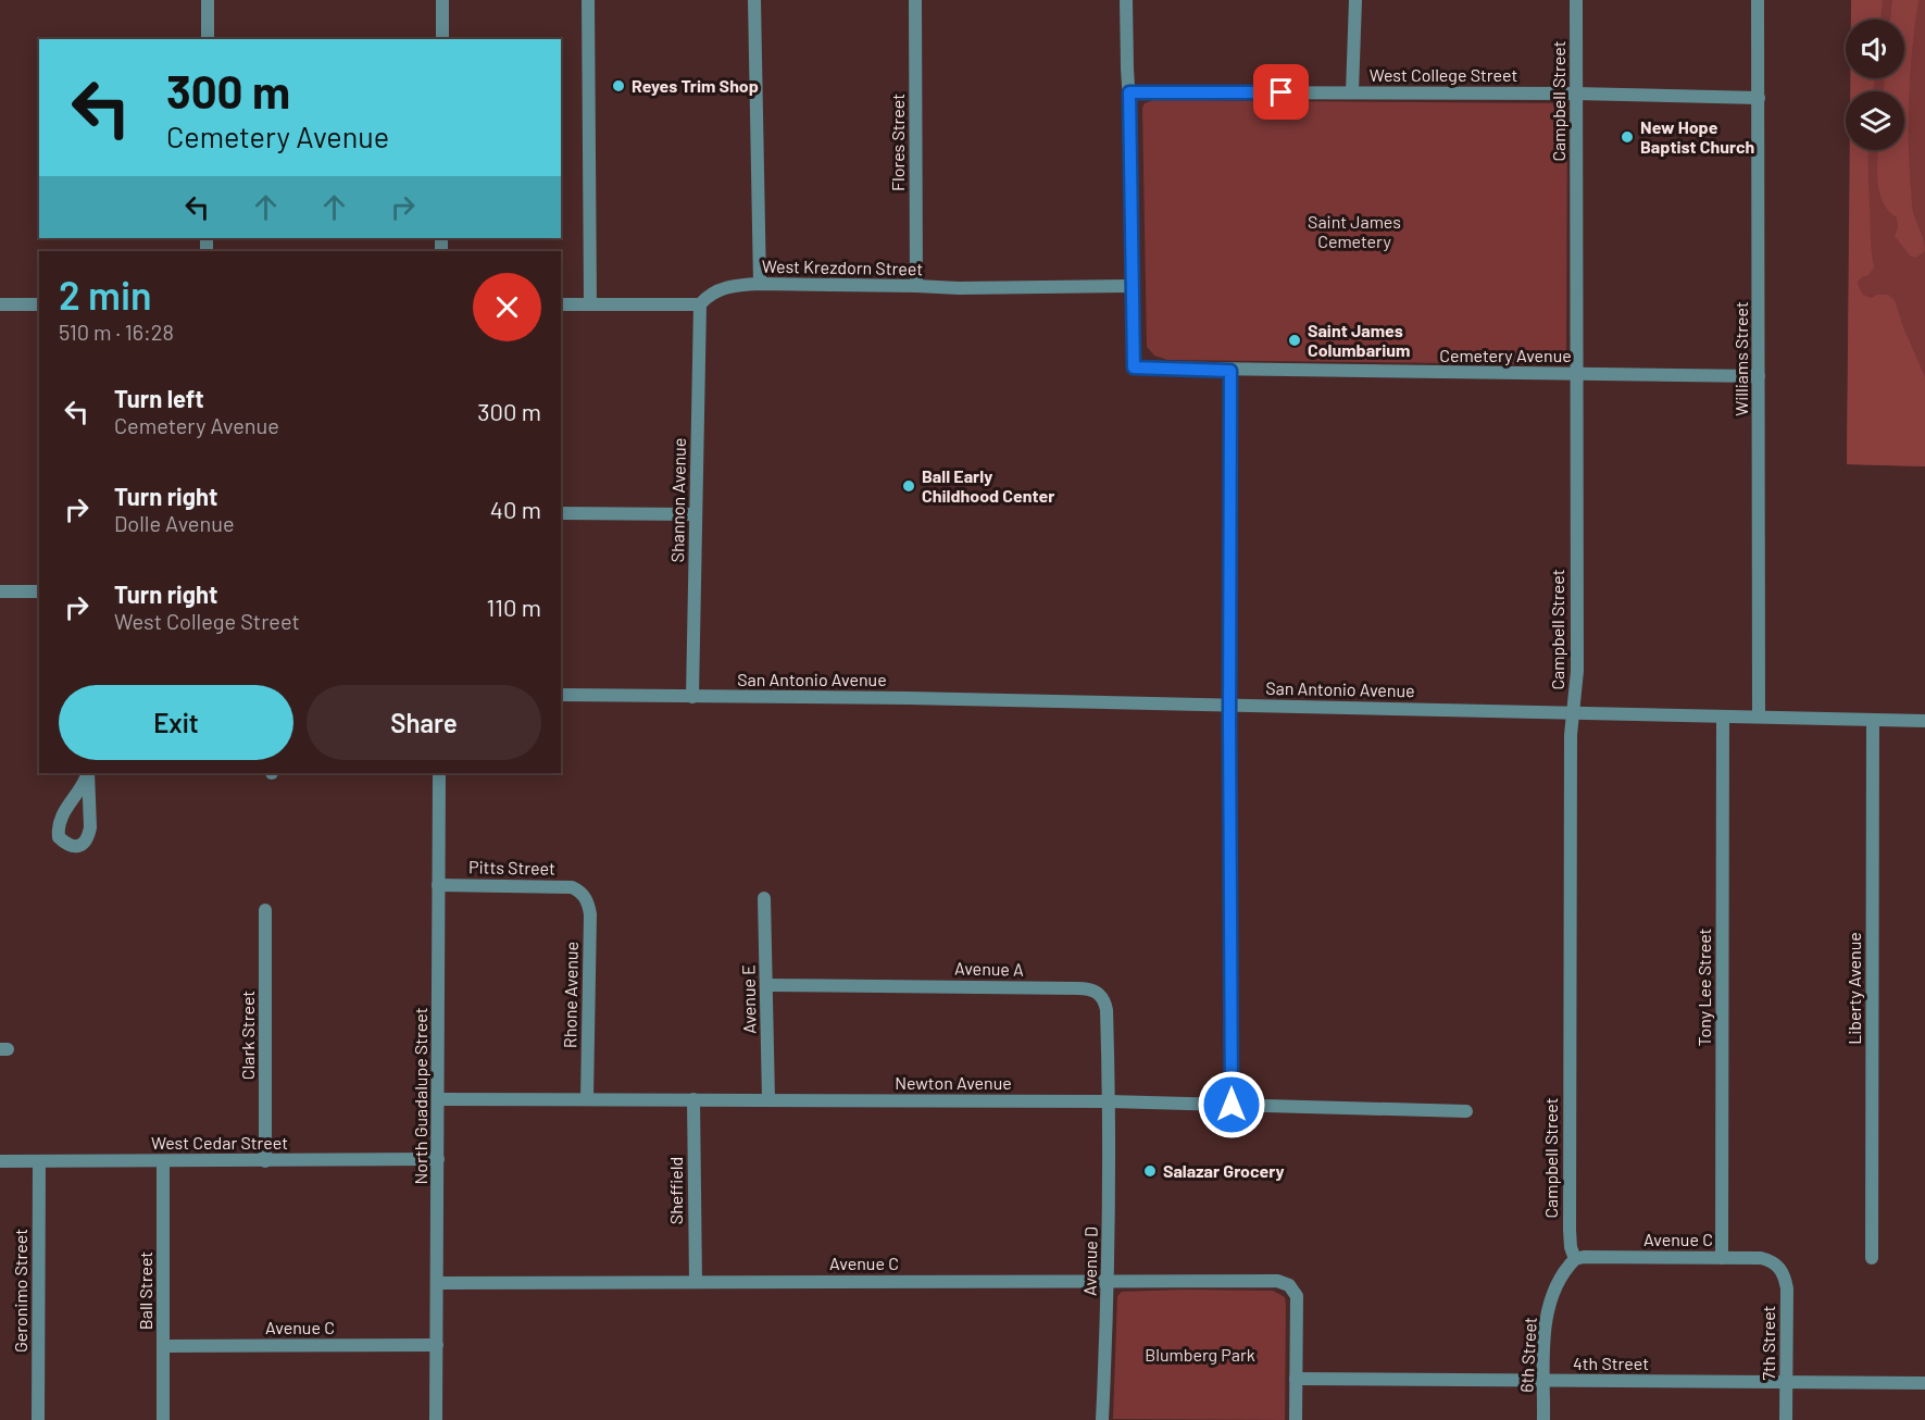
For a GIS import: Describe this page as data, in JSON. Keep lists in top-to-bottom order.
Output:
{
  "streets": {
    "street": [
      "West College Street",
      "Campbell Street",
      "Flores Street",
      "West Krezdorn Street",
      "Cemetery Avenue",
      "Williams Street",
      "Shannon Avenue",
      "San Antonio Avenue",
      "Pitts Street",
      "Avenue A",
      "Tony Lee Street",
      "Liberty Avenue",
      "Rhone Avenue",
      "Avenue E",
      "Clark Street",
      "Newton Avenue",
      "North Guadalupe Street",
      "West Cedar Street",
      "Sheffield",
      "Avenue C",
      "Avenue D",
      "Geronimo Street",
      "Ball Street",
      "7th Street",
      "6th Street",
      "4th Street"
    ]
  },
  "crossings": [
    ["West College Street", "Campbell Street"],
    ["West College Street", "Williams Street"],
    ["Campbell Street", "Cemetery Avenue"],
    ["Campbell Street", "San Antonio Avenue"],
    ["Campbell Street", "Avenue C"],
    ["Campbell Street", "6th Street"],
    ["Flores Street", "West Krezdorn Street"],
    ["West Krezdorn Street", "Cemetery Avenue"],
    ["West Krezdorn Street", "Shannon Avenue"],
    ["Cemetery Avenue", "Williams Street"],
    ["Williams Street", "San Antonio Avenue"],
    ["Shannon Avenue", "San Antonio Avenue"],
    ["San Antonio Avenue", "Tony Lee Street"],
    ["San Antonio Avenue", "Liberty Avenue"],
    ["Pitts Street", "Rhone Avenue"],
    ["Pitts Street", "North Guadalupe Street"],
    ["Avenue A", "Avenue E"],
    ["Avenue A", "Newton Avenue"],
    ["Avenue A", "Avenue D"],
    ["Tony Lee Street", "Avenue C"],
    ["Rhone Avenue", "Newton Avenue"],
    ["Avenue E", "Newton Avenue"],
    ["Clark Street", "West Cedar Street"],
    ["Newton Avenue", "North Guadalupe Street"],
    ["Newton Avenue", "Sheffield"],
    ["Newton Avenue", "Avenue D"],
    ["North Guadalupe Street", "West Cedar Street"],
    ["North Guadalupe Street", "Avenue C"],
    ["West Cedar Street", "Geronimo Street"],
    ["West Cedar Street", "Ball Street"],
    ["Sheffield", "Avenue C"],
    ["Avenue C", "Avenue D"],
    ["Avenue C", "Ball Street"],
    ["Avenue C", "7th Street"],
    ["Avenue C", "6th Street"],
    ["Avenue C", "4th Street"],
    ["7th Street", "4th Street"],
    ["6th Street", "4th Street"]
  ],
  "parks": ["Saint James Cemetery", "Blumberg Park"],
  "places": [
    "Reyes Trim Shop",
    "New Hope Baptist Church",
    "Saint James Columbarium",
    "Ball Early Childhood Center",
    "Salazar Grocery"
  ],
  "page": {
    "turn": ["300 m", "Cemetery Avenue"],
    "heading": ["2 min", "510 m · 16:28"],
    "list": [
      {
        "name": "Turn left",
        "note": "Cemetery Avenue",
        "value": "300 m"
      },
      {
        "name": "Turn right",
        "note": "Dolle Avenue",
        "value": "40 m"
      },
      {
        "name": "Turn right",
        "note": "West College Street",
        "value": "110 m"
      }
    ],
    "buttons": ["Exit", "Share"]
  }
}
